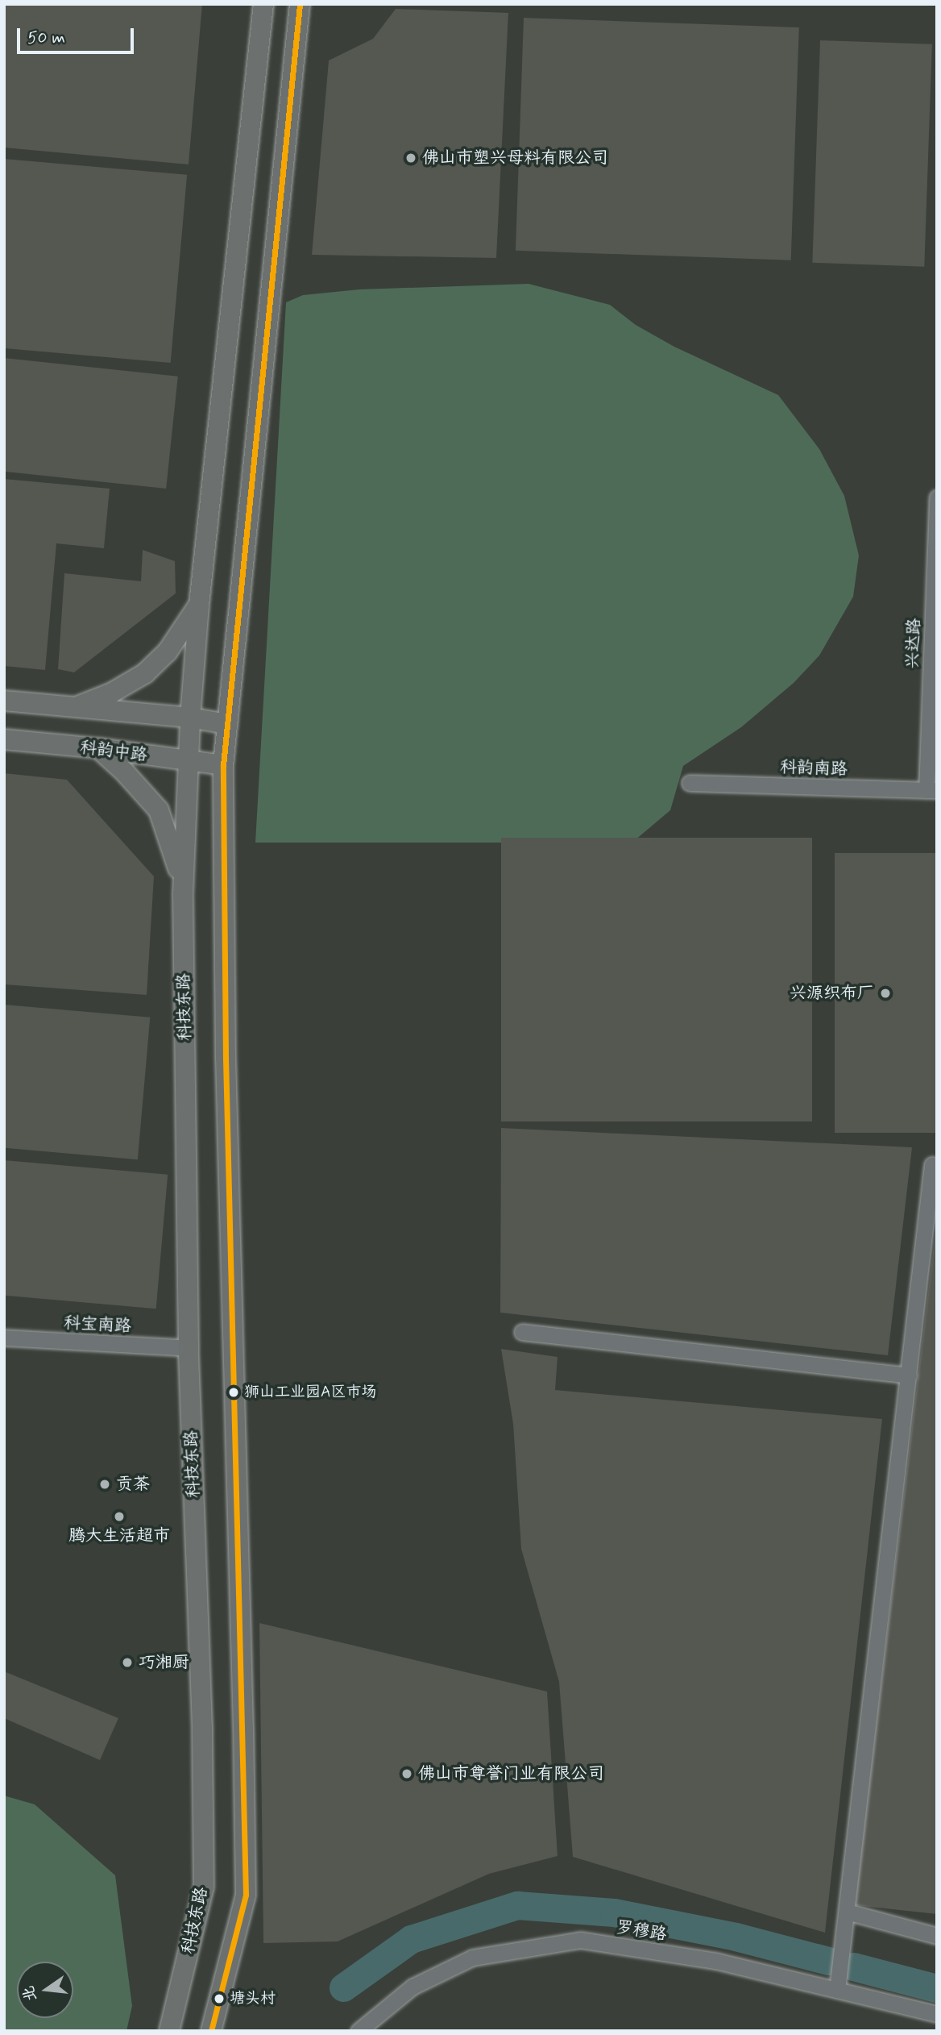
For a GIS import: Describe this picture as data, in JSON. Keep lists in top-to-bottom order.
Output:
{
  "streets": {
    "main road": ["科韵中路", "科技东路"],
    "street": [
      "兴达路",
      "科韵南路",
      "科宝南路",
      "罗穆路"
    ]
  },
  "crossings": [
    ["兴达路", "科韵南路"],
    ["科技东路", "科宝南路"]
  ],
  "places": [
    "佛山市塑兴母料有限公司",
    "兴源织布厂",
    "狮山工业园A区市场",
    "贡茶",
    "腾大生活超市",
    "巧湘厨",
    "佛山市尊誉门业有限公司",
    "塘头村"
  ],
  "scale_bar": "50 m",
  "north": "left"
}
